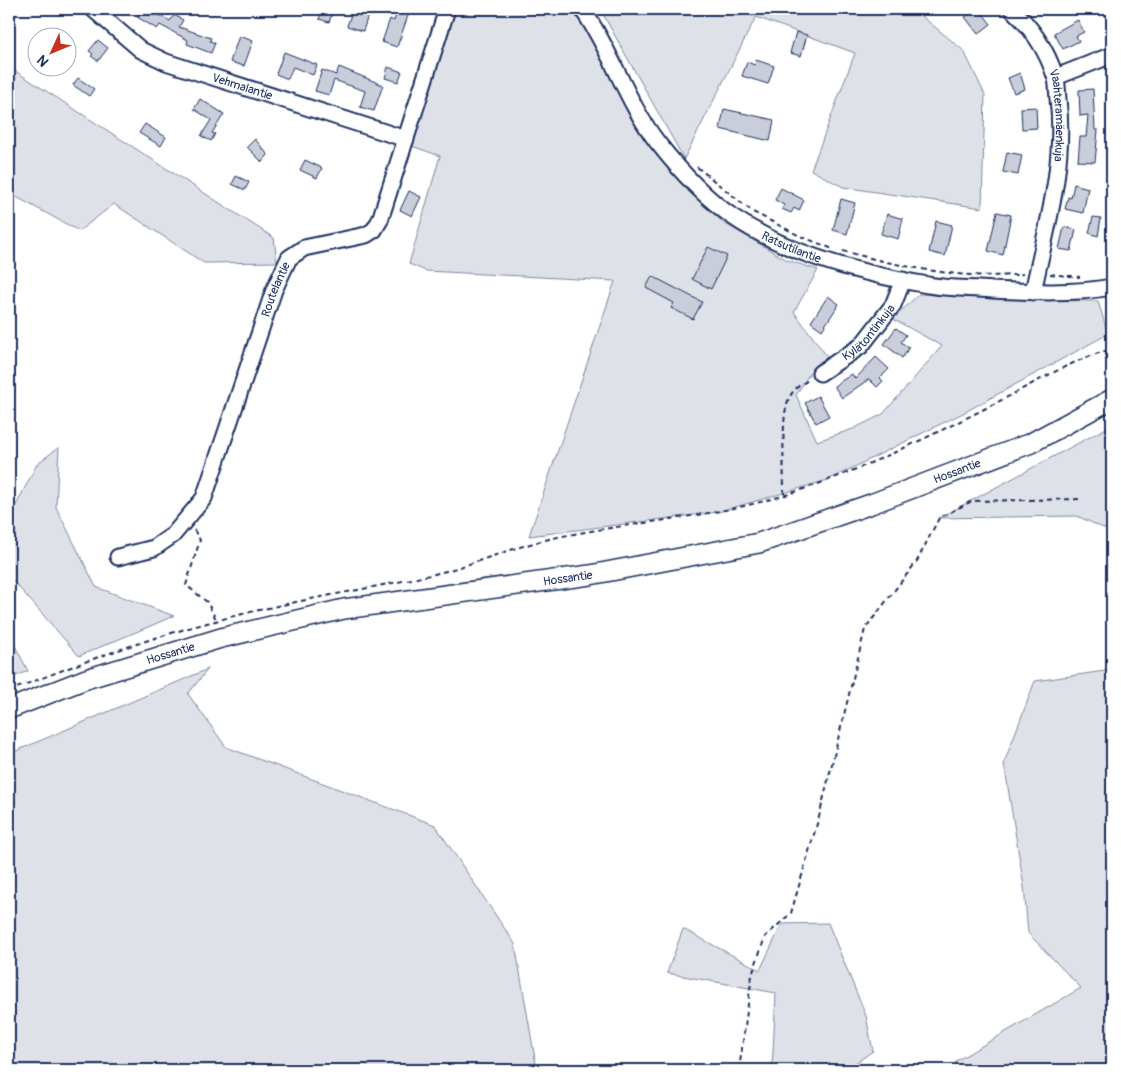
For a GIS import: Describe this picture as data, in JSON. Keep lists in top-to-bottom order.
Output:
{
  "streets": {
    "main road": ["Hossantie"],
    "street": [
      "Vehmalantie",
      "Vaahteramäenkuja",
      "Ratsutilantie",
      "Routelantie",
      "Kylätontinkuja"
    ]
  },
  "crossings": [
    ["Vehmalantie", "Routelantie"],
    ["Vaahteramäenkuja", "Ratsutilantie"],
    ["Ratsutilantie", "Kylätontinkuja"]
  ],
  "north": "bottom left"
}
